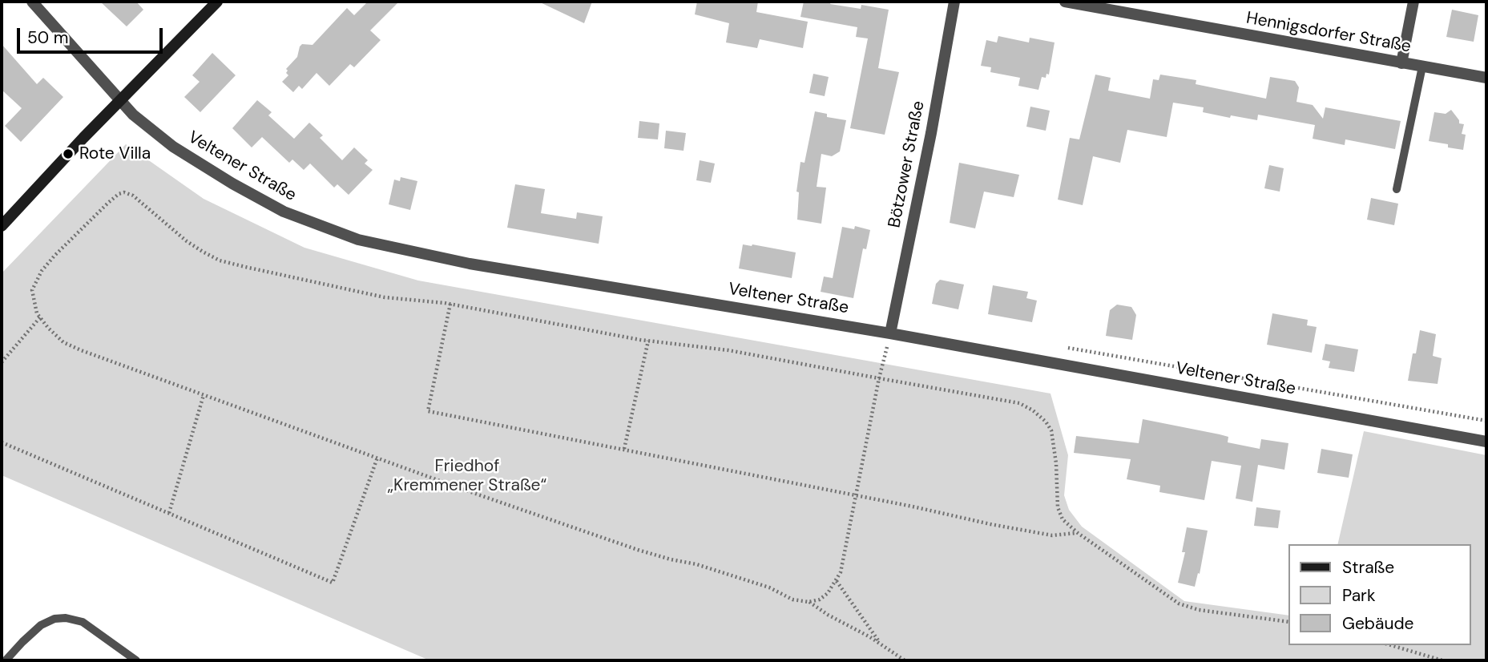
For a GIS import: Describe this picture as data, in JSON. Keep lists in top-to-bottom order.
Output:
{
  "streets": {
    "street": ["Hennigsdorfer Straße", "Bötzower Straße", "Veltener Straße"]
  },
  "crossings": [
    ["Bötzower Straße", "Veltener Straße"]
  ],
  "parks": ["Friedhof „Kremmener Straße“"],
  "places": ["Rote Villa"],
  "legend": ["Straße", "Park", "Gebäude"],
  "scale_bar": "50 m"
}
